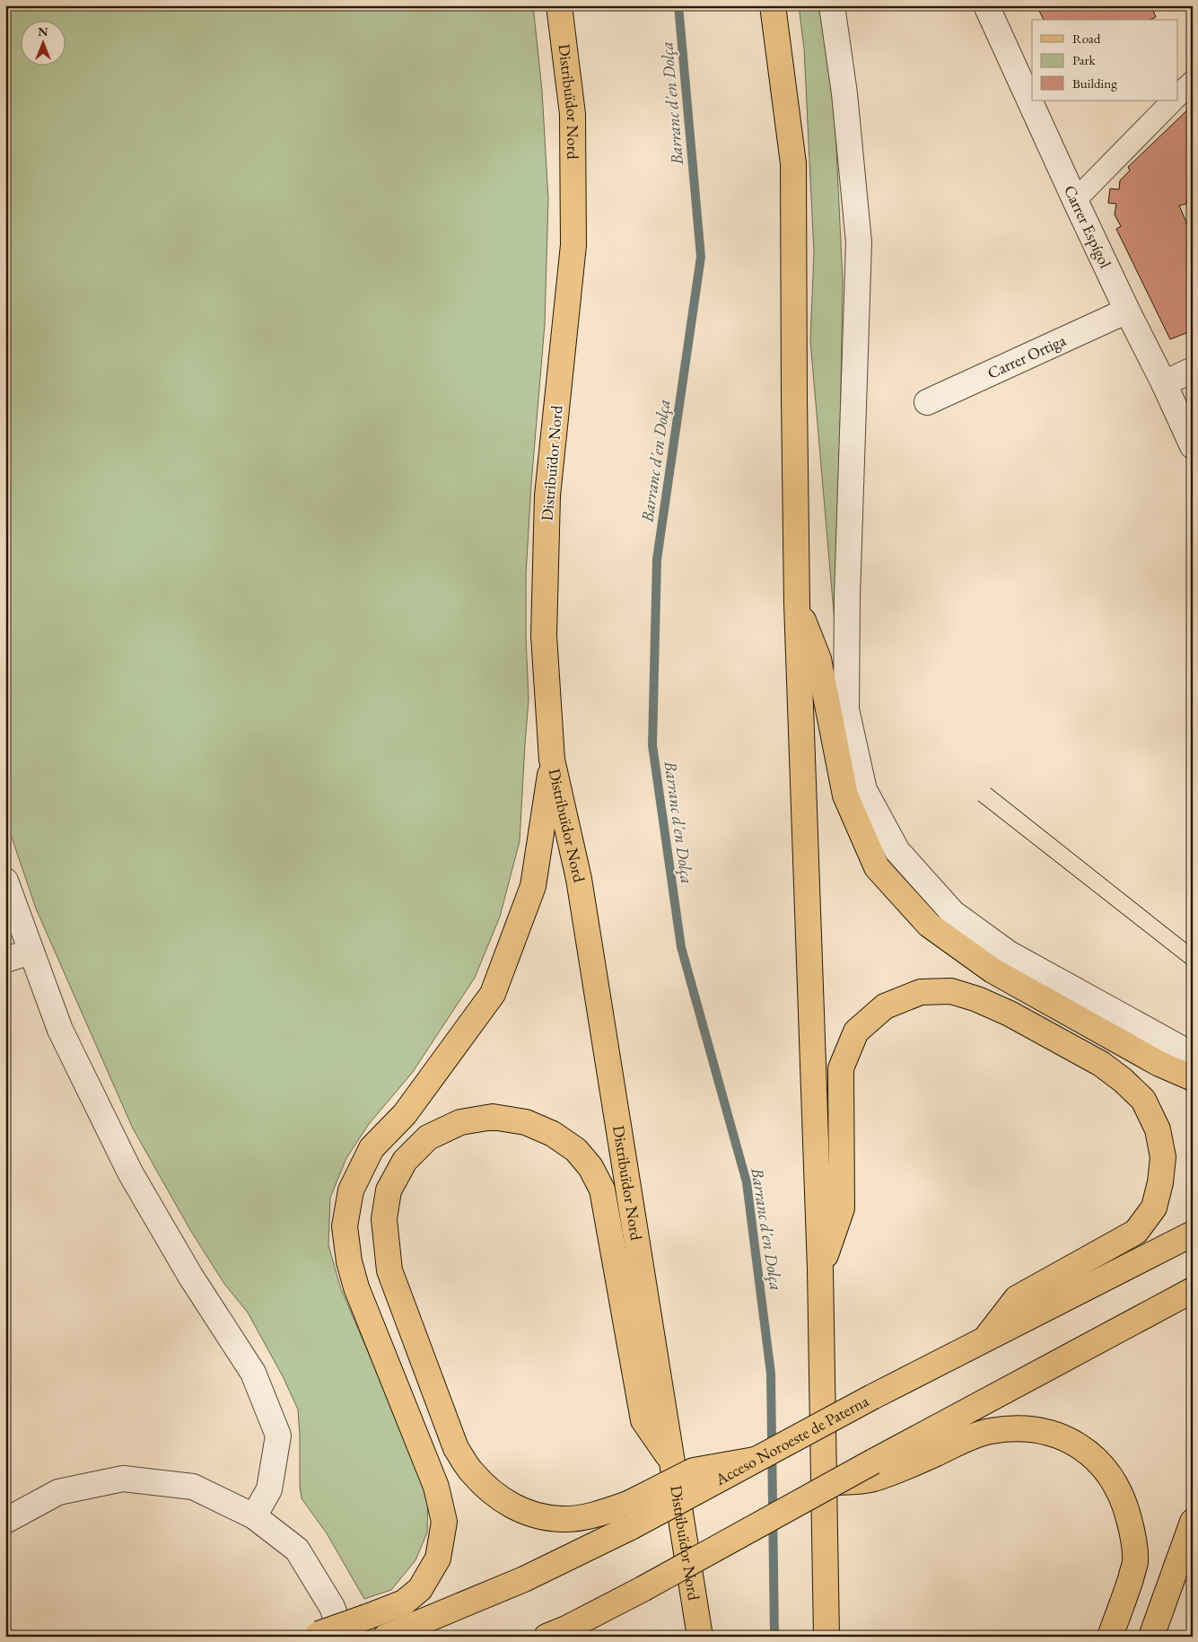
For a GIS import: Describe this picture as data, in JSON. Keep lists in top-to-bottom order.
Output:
{
  "streets": {
    "main road": ["Distribuïdor Nord", "Acceso Noroeste de Paterna"],
    "street": ["Carrer Espígol", "Carrer Ortiga"]
  },
  "crossings": [
    ["Carrer Espígol", "Carrer Ortiga"]
  ],
  "water": ["Barranc d'en Dolça"],
  "legend": ["Road", "Park", "Building"],
  "north": "top"
}
